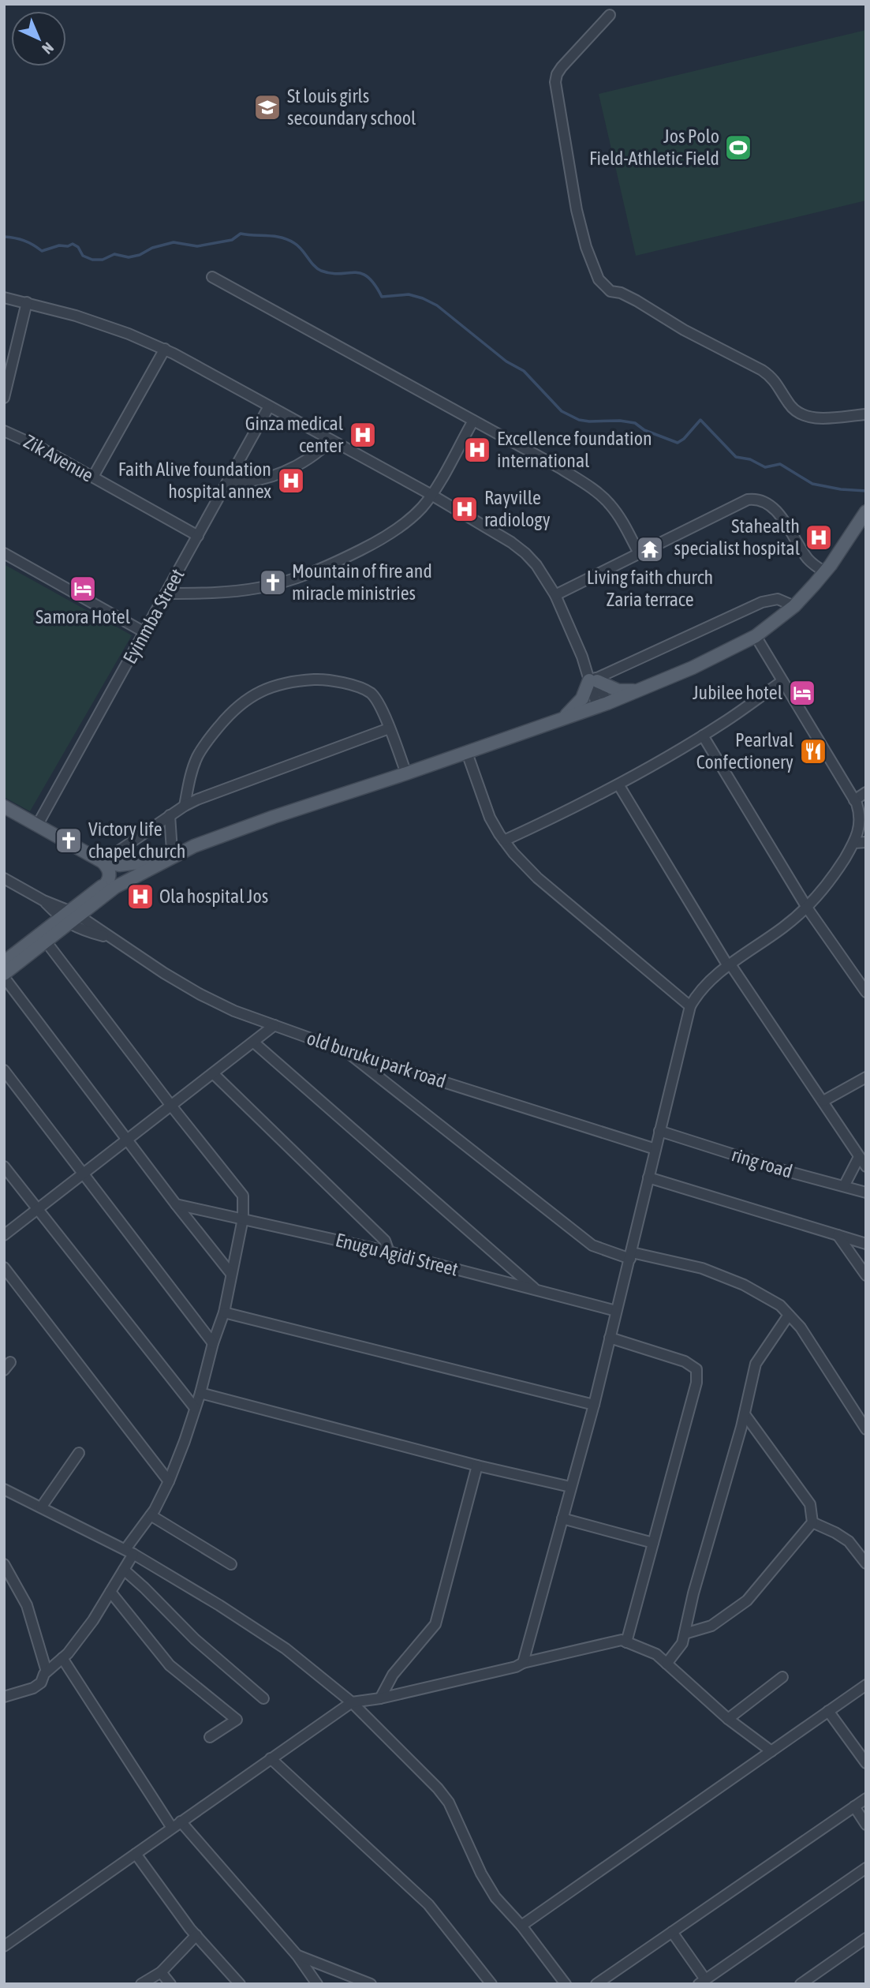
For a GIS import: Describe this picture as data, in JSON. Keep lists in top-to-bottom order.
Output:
{
  "streets": {
    "street": [
      "Zik Avenue",
      "Eyinmba Street",
      "old buruku park road",
      "ring road",
      "Enugu Agidi Street"
    ]
  },
  "crossings": [
    ["Zik Avenue", "Eyinmba Street"]
  ],
  "places": {
    "school or university": ["St louis girls secoundary school"],
    "sports": ["Jos Polo Field-Athletic Field"],
    "hospital": [
      "Ginza medical center",
      "Excellence foundation international",
      "Faith Alive foundation hospital annex",
      "Rayville radiology",
      "Stahealth specialist hospital",
      "Ola hospital Jos"
    ],
    "temple": ["Living faith church Zaria terrace"],
    "church": ["Mountain of fire and miracle ministries", "Victory life chapel church"],
    "hotel": ["Samora Hotel", "Jubilee hotel"],
    "restaurant": ["Pearlval Confectionery"]
  },
  "north": "bottom right"
}
